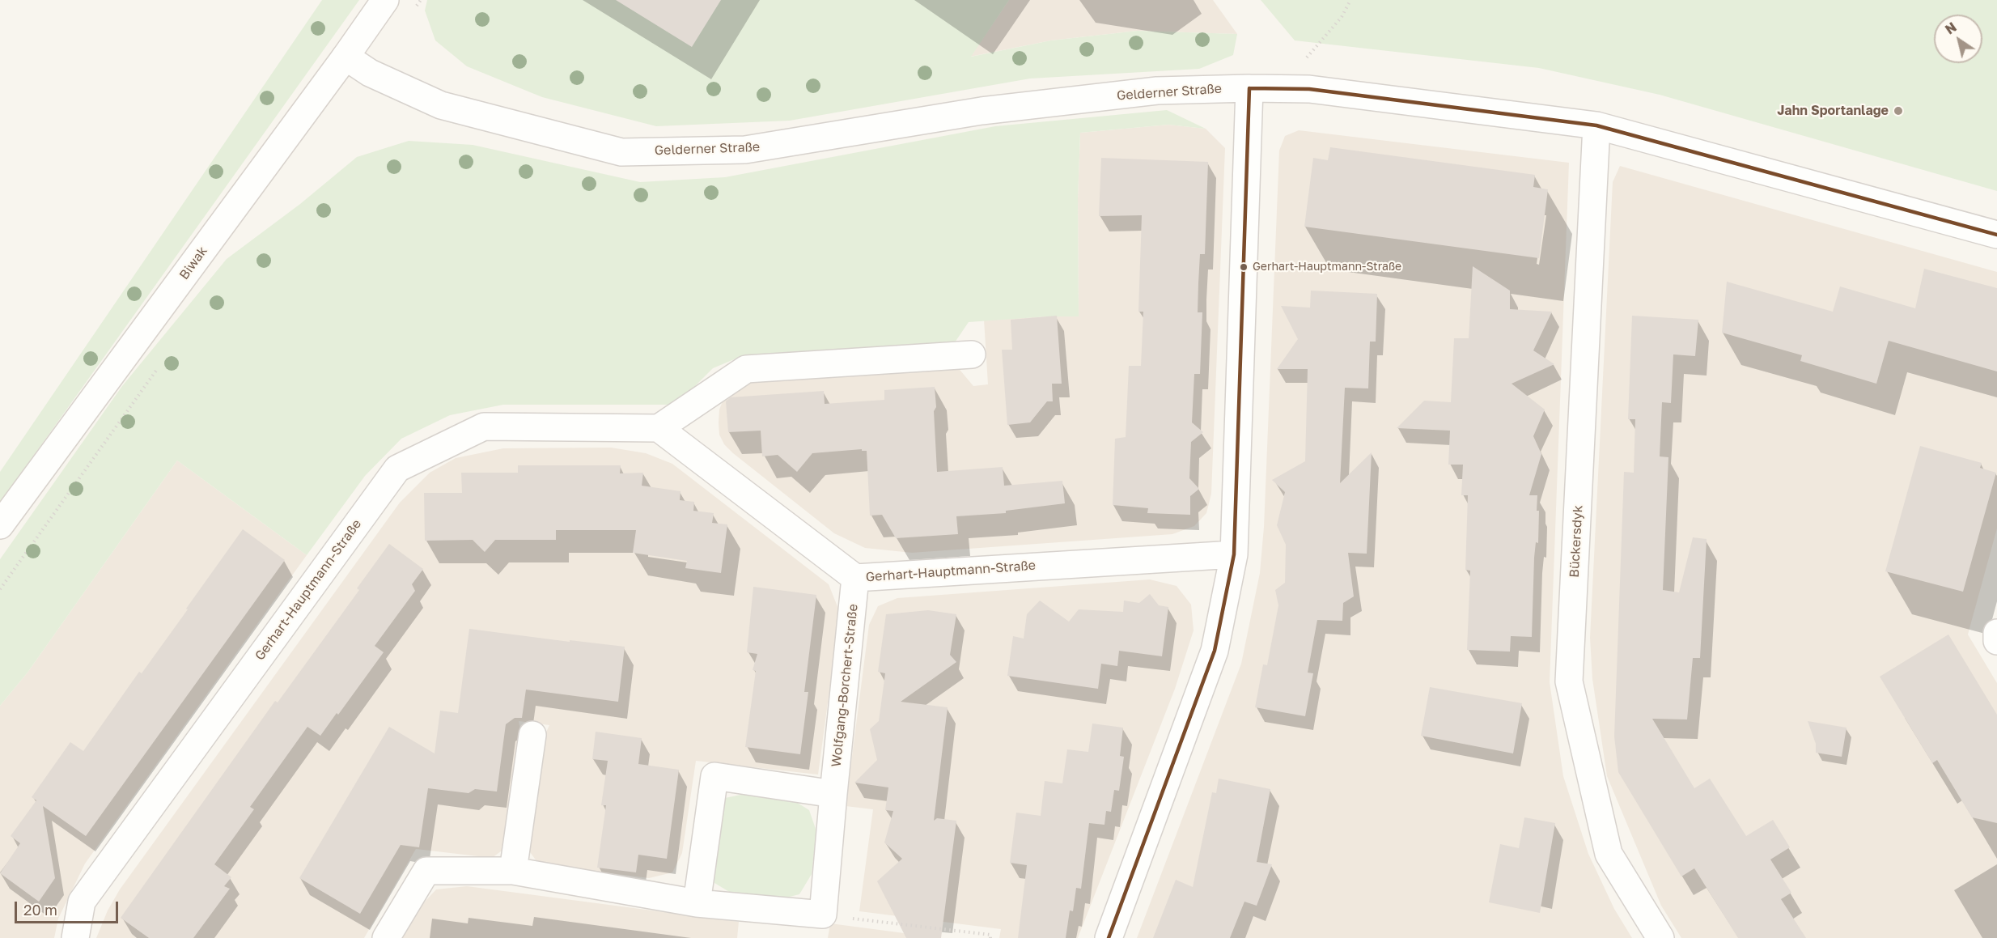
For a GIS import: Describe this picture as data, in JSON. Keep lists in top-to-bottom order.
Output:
{
  "streets": {
    "street": [
      "Gelderner Straße",
      "Biwak",
      "Bückersdyk",
      "Gerhart-Hauptmann-Straße",
      "Wolfgang-Borchert-Straße"
    ]
  },
  "crossings": [
    ["Gelderner Straße", "Biwak"],
    ["Gelderner Straße", "Bückersdyk"],
    ["Gerhart-Hauptmann-Straße", "Wolfgang-Borchert-Straße"]
  ],
  "places": ["Jahn Sportanlage", "Gerhart-Hauptmann-Straße"],
  "scale_bar": "20 m",
  "north": "top left"
}
